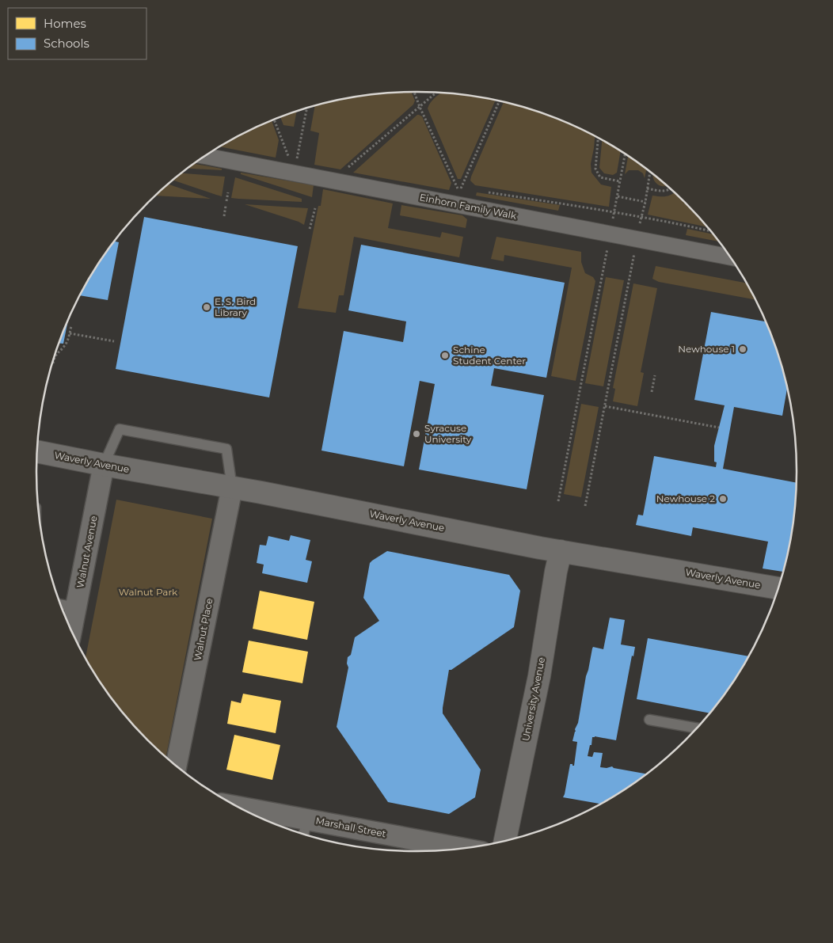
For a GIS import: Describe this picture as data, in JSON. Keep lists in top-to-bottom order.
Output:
{
  "streets": {
    "street": [
      "Einhorn Family Walk",
      "Waverly Avenue",
      "Walnut Avenue",
      "Walnut Place",
      "University Avenue",
      "Marshall Street"
    ]
  },
  "crossings": [
    ["Waverly Avenue", "Walnut Avenue"],
    ["Waverly Avenue", "Walnut Place"],
    ["Waverly Avenue", "University Avenue"]
  ],
  "parks": ["Walnut Park"],
  "places": [
    "E. S. Bird Library",
    "Newhouse 1",
    "Schine Student Center",
    "Syracuse University",
    "Newhouse 2"
  ],
  "legend": ["Homes", "Schools"]
}
